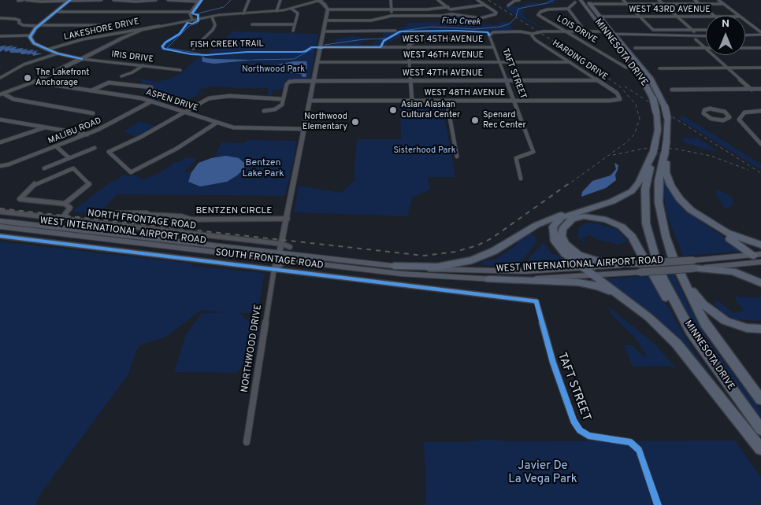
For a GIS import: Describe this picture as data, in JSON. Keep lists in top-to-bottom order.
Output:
{
  "streets": {
    "highway": ["MINNESOTA DRIVE"],
    "main road": ["WEST INTERNATIONAL AIRPORT ROAD"],
    "street": [
      "WEST 43RD AVENUE",
      "LAKESHORE DRIVE",
      "LOIS DRIVE",
      "WEST 45TH AVENUE",
      "WEST 46TH AVENUE",
      "IRIS DRIVE",
      "HARDING DRIVE",
      "WEST 47TH AVENUE",
      "TAFT STREET",
      "WEST 48TH AVENUE",
      "ASPEN DRIVE",
      "MALIBU ROAD",
      "BENTZEN CIRCLE",
      "NORTH FRONTAGE ROAD",
      "SOUTH FRONTAGE ROAD",
      "NORTHWOOD DRIVE"
    ],
    "cycle path": ["FISH CREEK TRAIL"]
  },
  "crossings": [
    ["WEST 43RD AVENUE", "MINNESOTA DRIVE"],
    ["WEST 45TH AVENUE", "TAFT STREET"],
    ["WEST 46TH AVENUE", "HARDING DRIVE"],
    ["WEST 46TH AVENUE", "TAFT STREET"],
    ["HARDING DRIVE", "WEST 47TH AVENUE"],
    ["HARDING DRIVE", "TAFT STREET"],
    ["HARDING DRIVE", "WEST 48TH AVENUE"],
    ["WEST 47TH AVENUE", "TAFT STREET"],
    ["TAFT STREET", "WEST 48TH AVENUE"],
    ["TAFT STREET", "SOUTH FRONTAGE ROAD"],
    ["ASPEN DRIVE", "MALIBU ROAD"],
    ["WEST INTERNATIONAL AIRPORT ROAD", "NORTHWOOD DRIVE"],
    ["SOUTH FRONTAGE ROAD", "NORTHWOOD DRIVE"]
  ],
  "water": ["Fish Creek"],
  "parks": [
    "Northwood Park",
    "Sisterhood Park",
    "Bentzen Lake Park",
    "Javier De La Vega Park"
  ],
  "places": [
    "The Lakefront Anchorage",
    "Asian Alaskan Cultural Center",
    "Spenard Rec Center",
    "Northwood Elementary"
  ],
  "north": "top"
}
